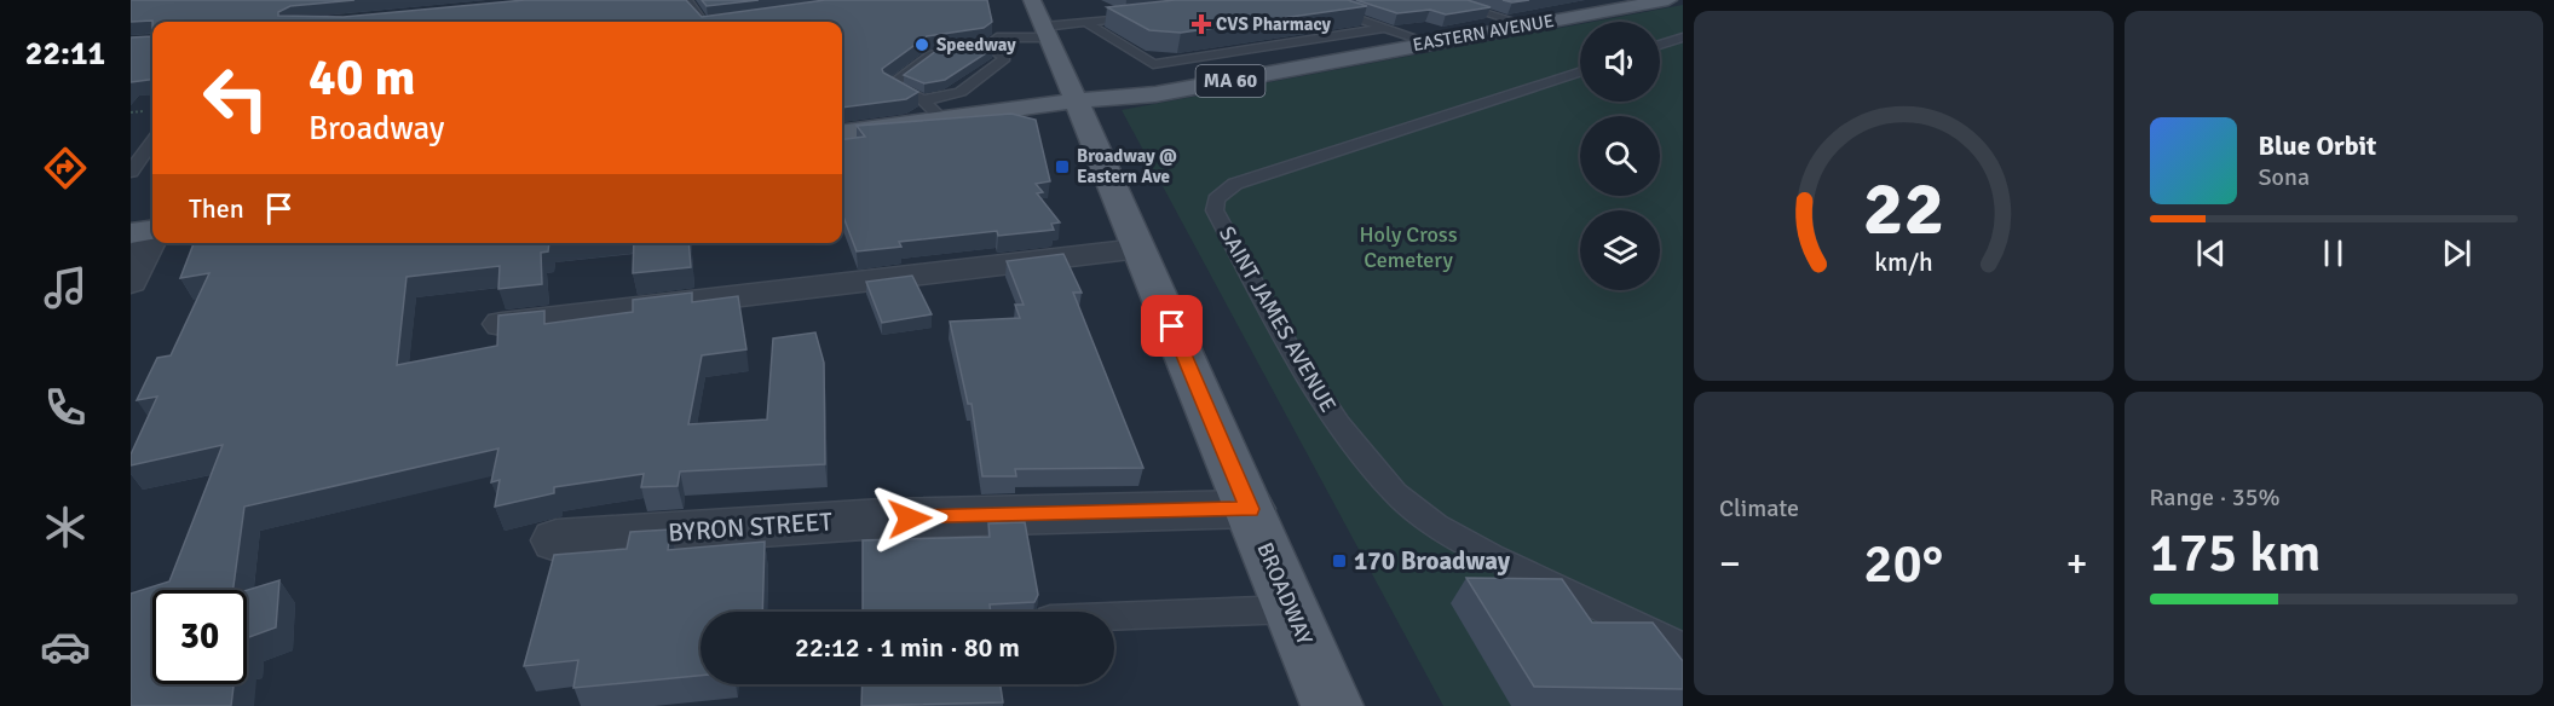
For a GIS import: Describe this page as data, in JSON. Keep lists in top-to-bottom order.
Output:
{
  "streets": {
    "main road": ["EASTERN AVENUE", "MA 60", "BROADWAY"],
    "street": ["BYRON STREET"],
    "lane": ["SAINT JAMES AVENUE"]
  },
  "crossings": [
    ["EASTERN AVENUE", "BROADWAY"],
    ["BYRON STREET", "BROADWAY"]
  ],
  "parks": ["Holy Cross Cemetery"],
  "places": {
    "health": ["CVS Pharmacy"],
    "other": ["Speedway"],
    "transit": ["Broadway @ Eastern Ave", "170 Broadway"]
  },
  "page": {
    "tabs": "22:11",
    "turn": ["40 m", "Broadway"],
    "song": ["Blue Orbit", "Sona"],
    "then": "Then",
    "tile": [
      "Climate",
      ["Range · 35%", "175 km"]
    ],
    "heat": ["−", "20°", "+"],
    "limit": "30",
    "trip": "22:12 · 1 min · 80 m",
    "gauge": ["22", "km/h"]
  }
}
